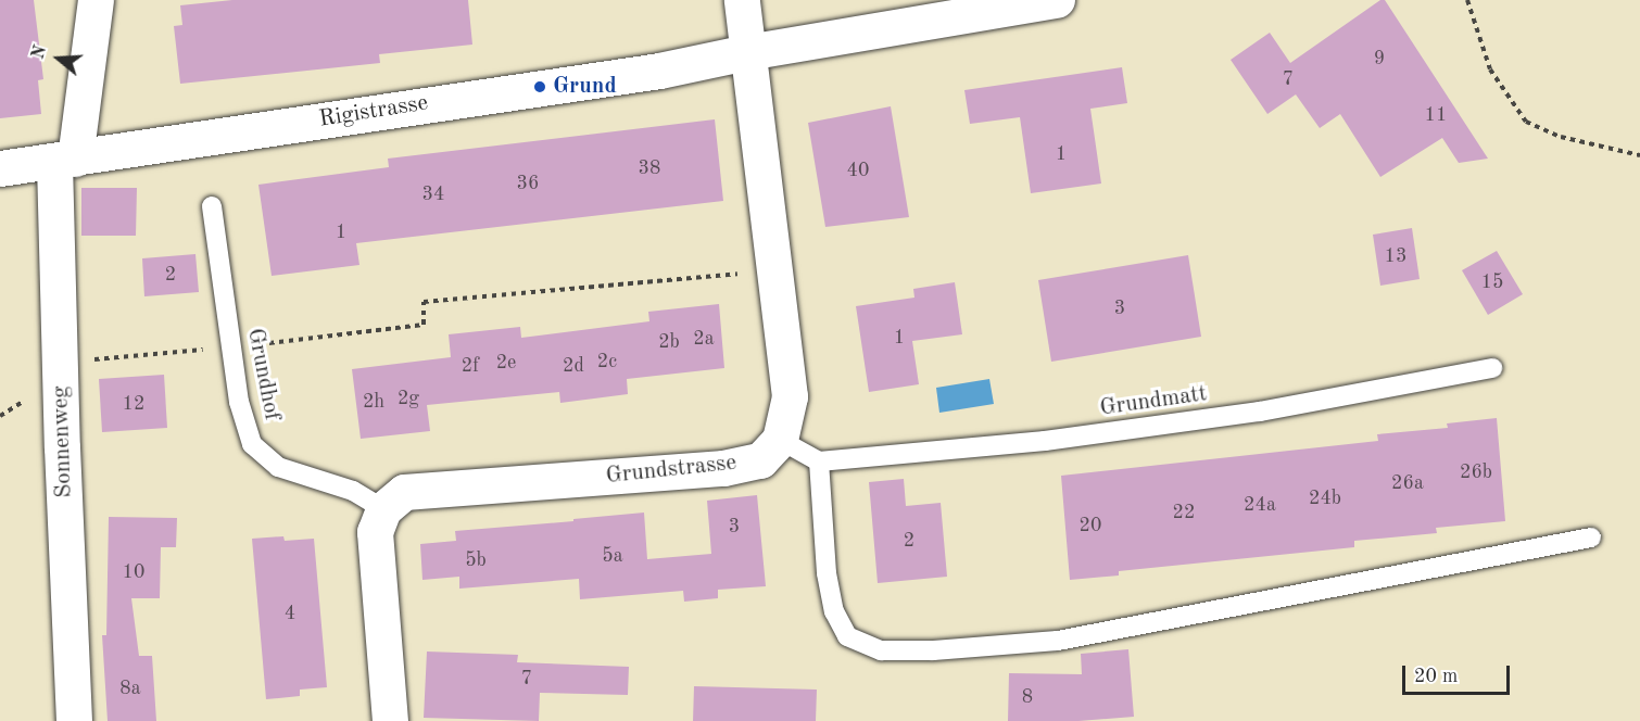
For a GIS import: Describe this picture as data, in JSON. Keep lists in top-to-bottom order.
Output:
{
  "streets": {
    "street": ["Rigistrasse", "Sonnenweg", "Grundstrasse"],
    "lane": ["Grundhof", "Grundmatt"]
  },
  "crossings": [
    ["Rigistrasse", "Sonnenweg"],
    ["Grundhof", "Grundstrasse"]
  ],
  "places": ["Grund"],
  "house_numbers": [
    "9",
    "7",
    "11",
    "1",
    "38",
    "40",
    "36",
    "34",
    "1",
    "13",
    "2",
    "15",
    "3",
    "1",
    "2a",
    "2b",
    "2c",
    "2e",
    "2f",
    "2d",
    "2g",
    "2h",
    "12",
    "26b",
    "26a",
    "24b",
    "24a",
    "22",
    "20",
    "3",
    "2",
    "5a",
    "5b",
    "10",
    "4",
    "7",
    "8a",
    "8"
  ],
  "scale_bar": "20 m",
  "north": "left"
}
